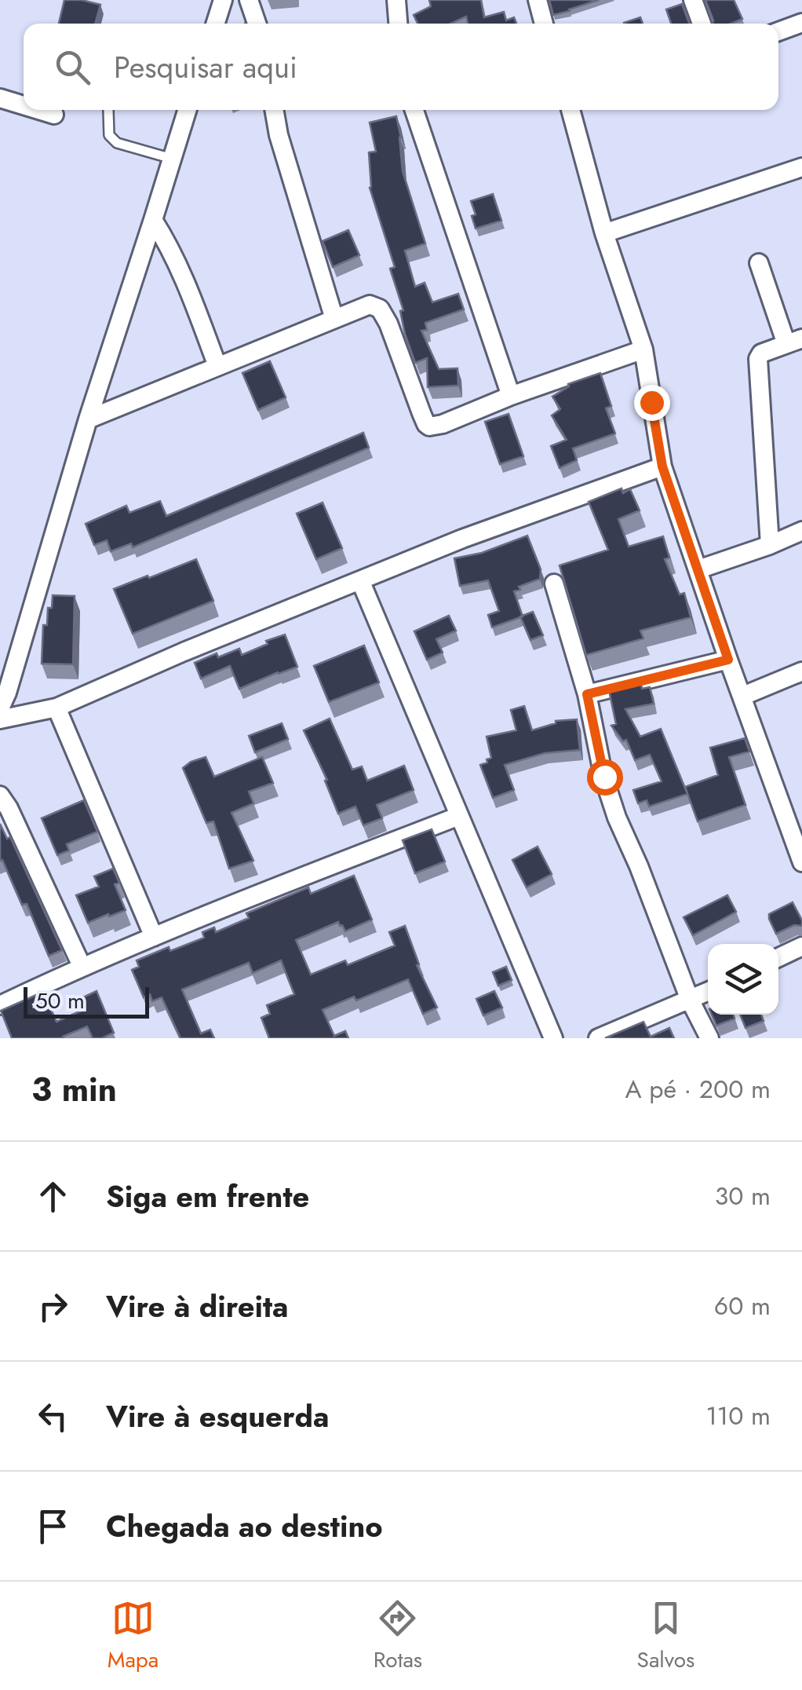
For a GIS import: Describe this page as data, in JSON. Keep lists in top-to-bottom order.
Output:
{
  "scale_bar": "50 m",
  "page": {
    "search": "Pesquisar aqui",
    "scale": "50 m",
    "heading": ["3 min", "A pé · 200 m"],
    "list": [
      ["Siga em frente", "30 m"],
      ["Vire à direita", "60 m"],
      ["Vire à esquerda", "110 m"],
      "Chegada ao destino"
    ],
    "nav": ["Mapa", "Rotas", "Salvos"]
  }
}
